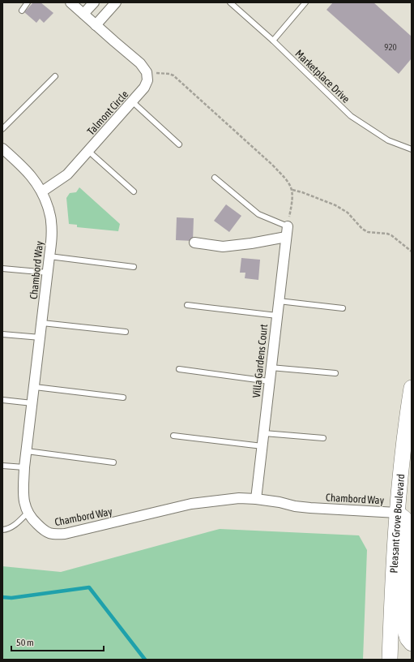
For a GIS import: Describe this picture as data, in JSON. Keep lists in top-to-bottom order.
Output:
{
  "streets": {
    "main road": ["Pleasant Grove Boulevard"],
    "street": ["Talmont Circle", "Chambord Way", "Villa Gardens Court"],
    "lane": ["Marketplace Drive"]
  },
  "crossings": [
    ["Talmont Circle", "Chambord Way"],
    ["Chambord Way", "Villa Gardens Court"],
    ["Chambord Way", "Pleasant Grove Boulevard"]
  ],
  "house_numbers": ["920"],
  "scale_bar": "50 m"
}
